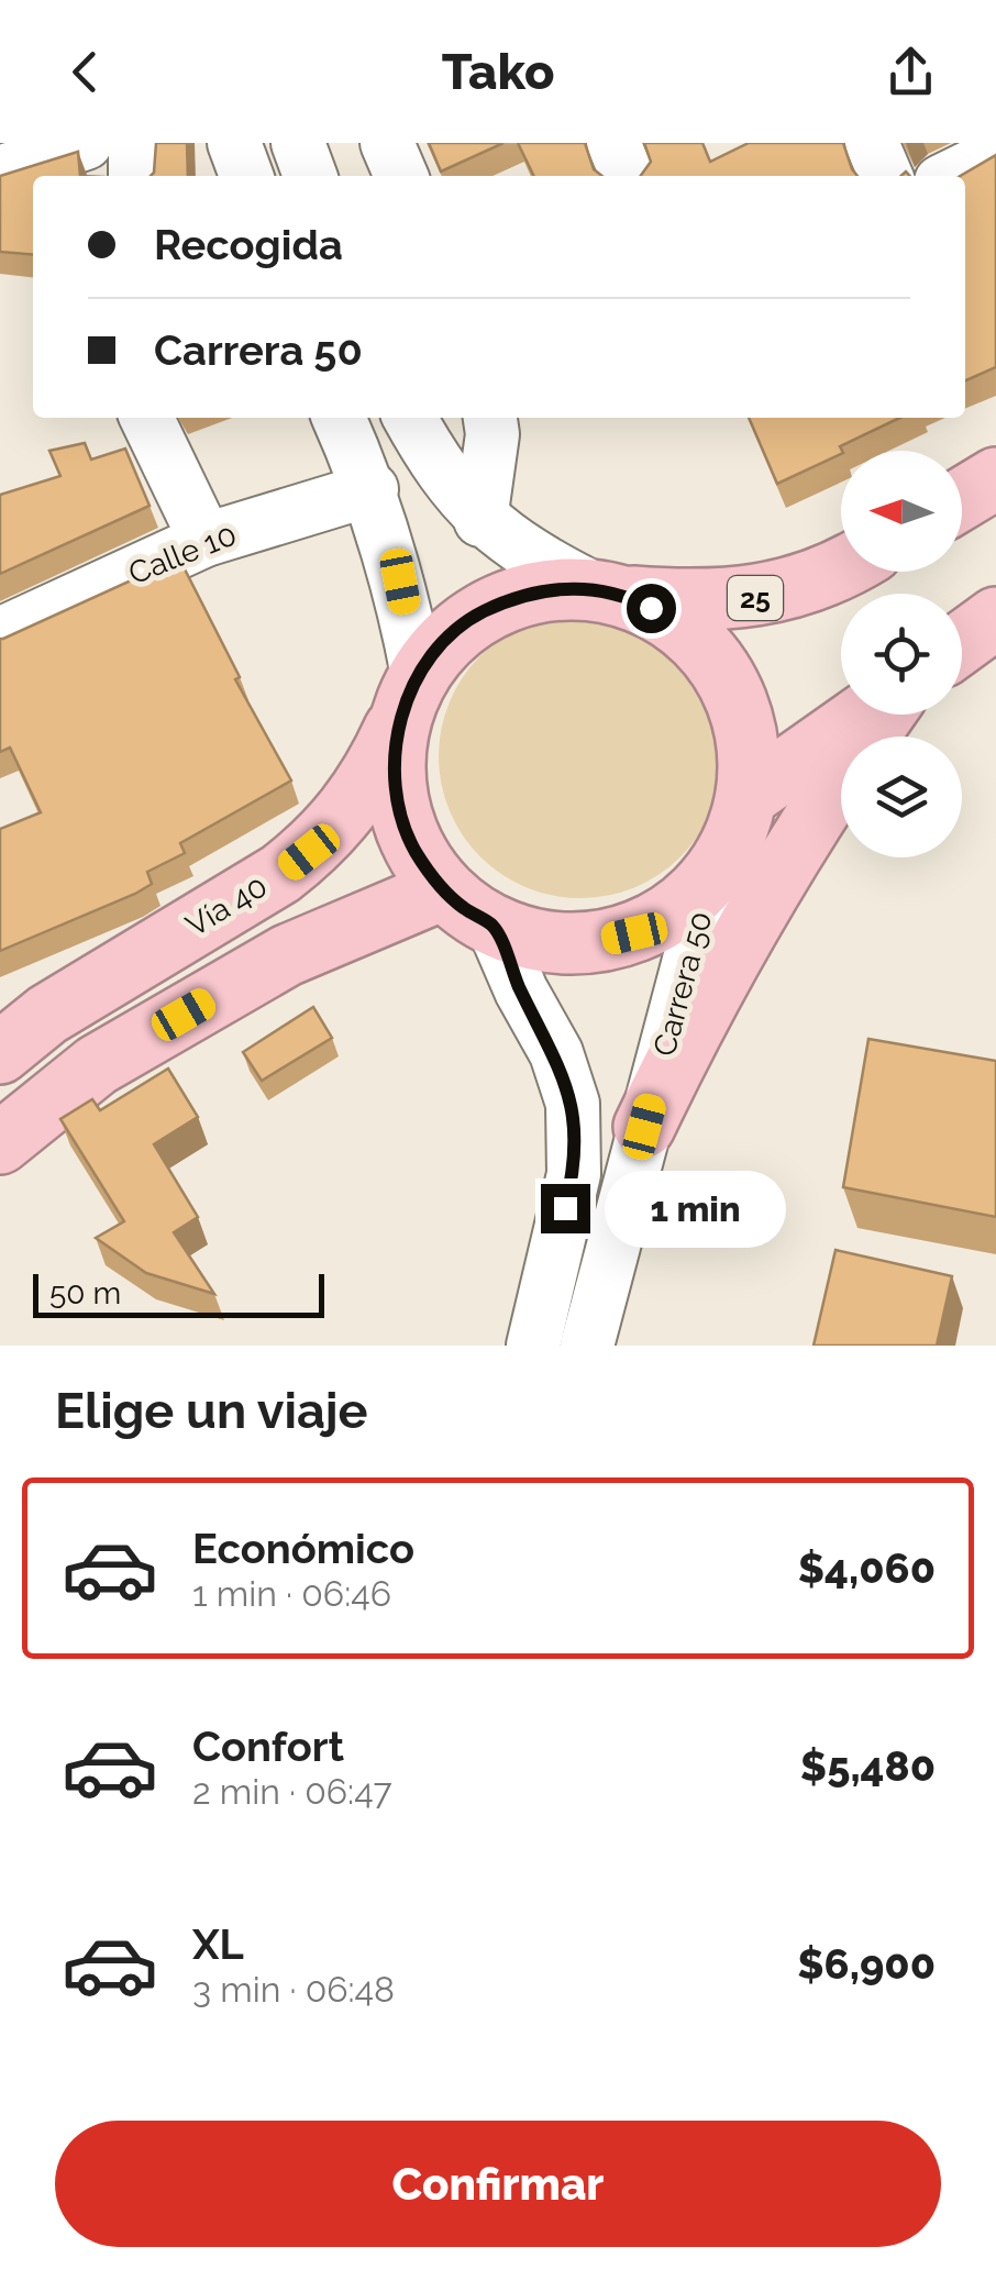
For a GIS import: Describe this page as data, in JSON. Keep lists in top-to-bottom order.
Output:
{
  "streets": {
    "highway": ["25", "Vía 40"],
    "street": ["Calle 10", "Carrera 50"]
  },
  "crossings": [
    ["25", "Vía 40"],
    ["25", "Carrera 50"],
    ["Vía 40", "Carrera 50"]
  ],
  "scale_bar": "50 m",
  "north": "left",
  "page": {
    "header": "Tako",
    "banner": ["Recogida", "Carrera 50"],
    "bubble": "1 min",
    "scale": "50 m",
    "heading": "Elige un viaje",
    "list": [
      {
        "name": "Económico",
        "note": "1 min · 06:46",
        "value": "$4,060"
      },
      {
        "name": "Confort",
        "note": "2 min · 06:47",
        "value": "$5,480"
      },
      {
        "name": "XL",
        "note": "3 min · 06:48",
        "value": "$6,900"
      }
    ],
    "buttons": "Confirmar"
  }
}
